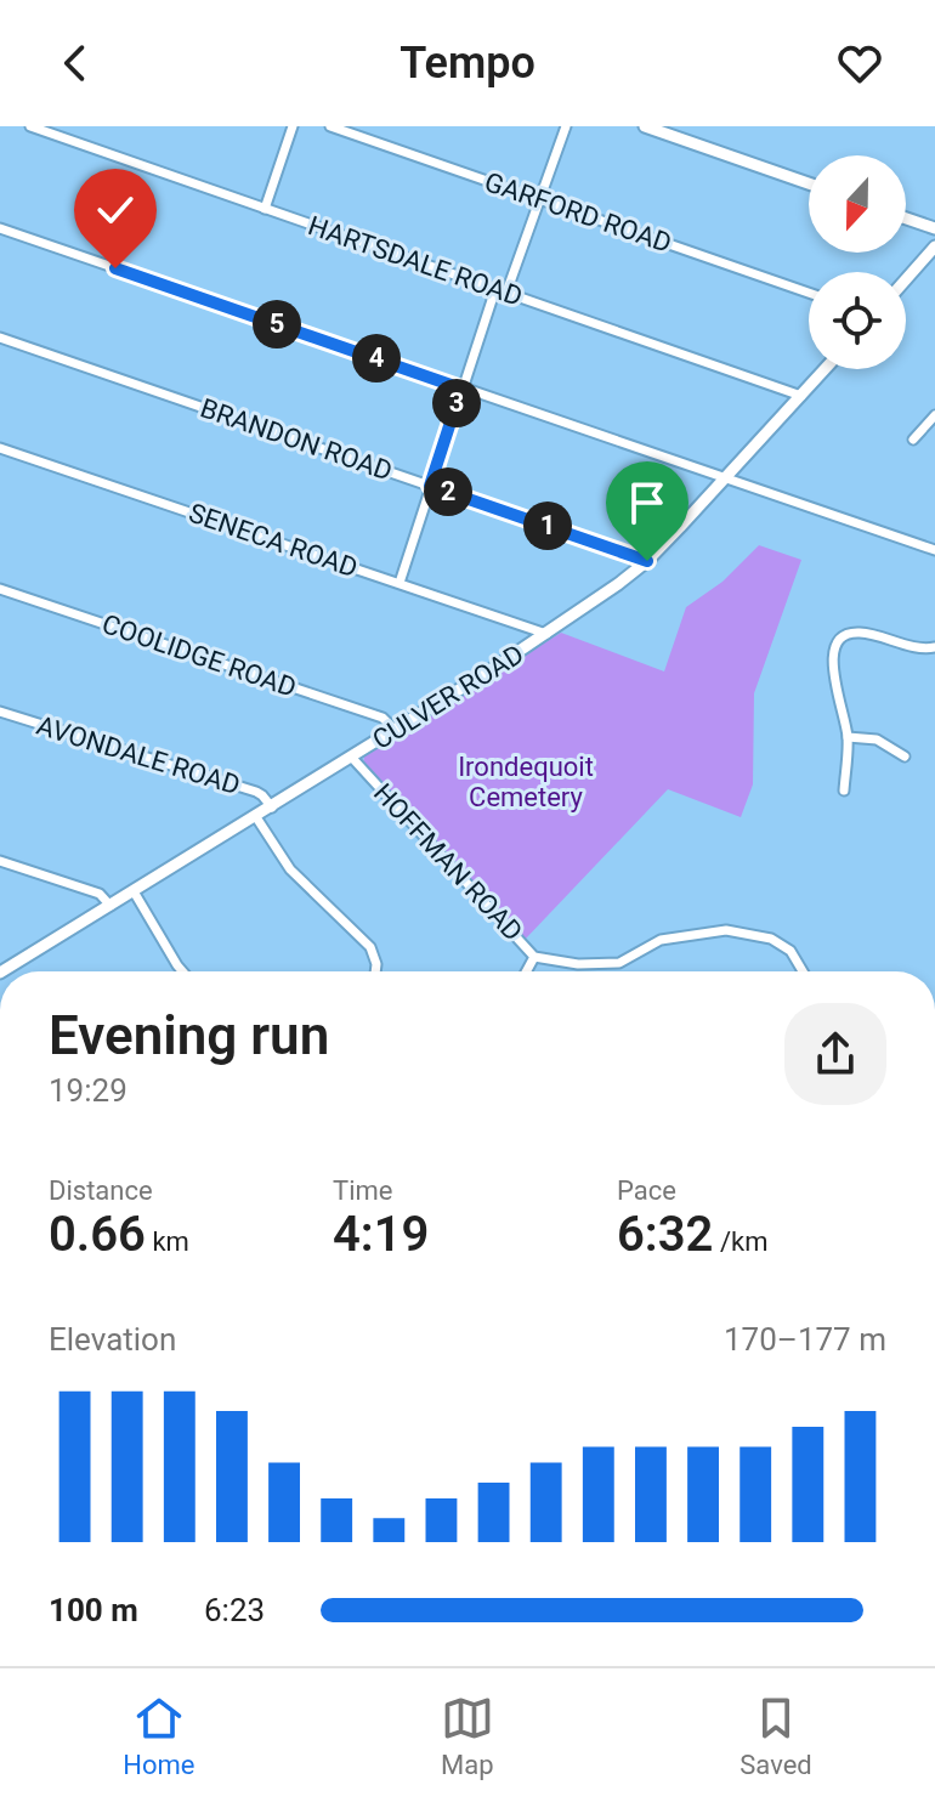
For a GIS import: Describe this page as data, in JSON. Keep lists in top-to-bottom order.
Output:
{
  "streets": {
    "main road": ["CULVER ROAD"],
    "street": [
      "GARFORD ROAD",
      "HARTSDALE ROAD",
      "BRANDON ROAD",
      "SENECA ROAD",
      "COOLIDGE ROAD",
      "AVONDALE ROAD",
      "HOFFMAN ROAD"
    ]
  },
  "crossings": [
    ["HARTSDALE ROAD", "CULVER ROAD"],
    ["BRANDON ROAD", "CULVER ROAD"],
    ["SENECA ROAD", "CULVER ROAD"],
    ["COOLIDGE ROAD", "CULVER ROAD"],
    ["CULVER ROAD", "AVONDALE ROAD"],
    ["CULVER ROAD", "HOFFMAN ROAD"]
  ],
  "parks": ["Irondequoit Cemetery"],
  "north": "bottom",
  "page": {
    "header": "Tempo",
    "pins": [
      "5",
      "4",
      "3",
      "2",
      "1"
    ],
    "heading": ["Evening run", "19:29"],
    "stats": [
      ["Distance", "0.66 km"],
      ["Time", "4:19"],
      ["Pace", "6:32 /km"]
    ],
    "chart": ["Elevation", "170–177 m"],
    "list": [
      {
        "name": "100 m",
        "note": "6:23"
      }
    ],
    "tabs": ["Home", "Map", "Saved"]
  }
}
